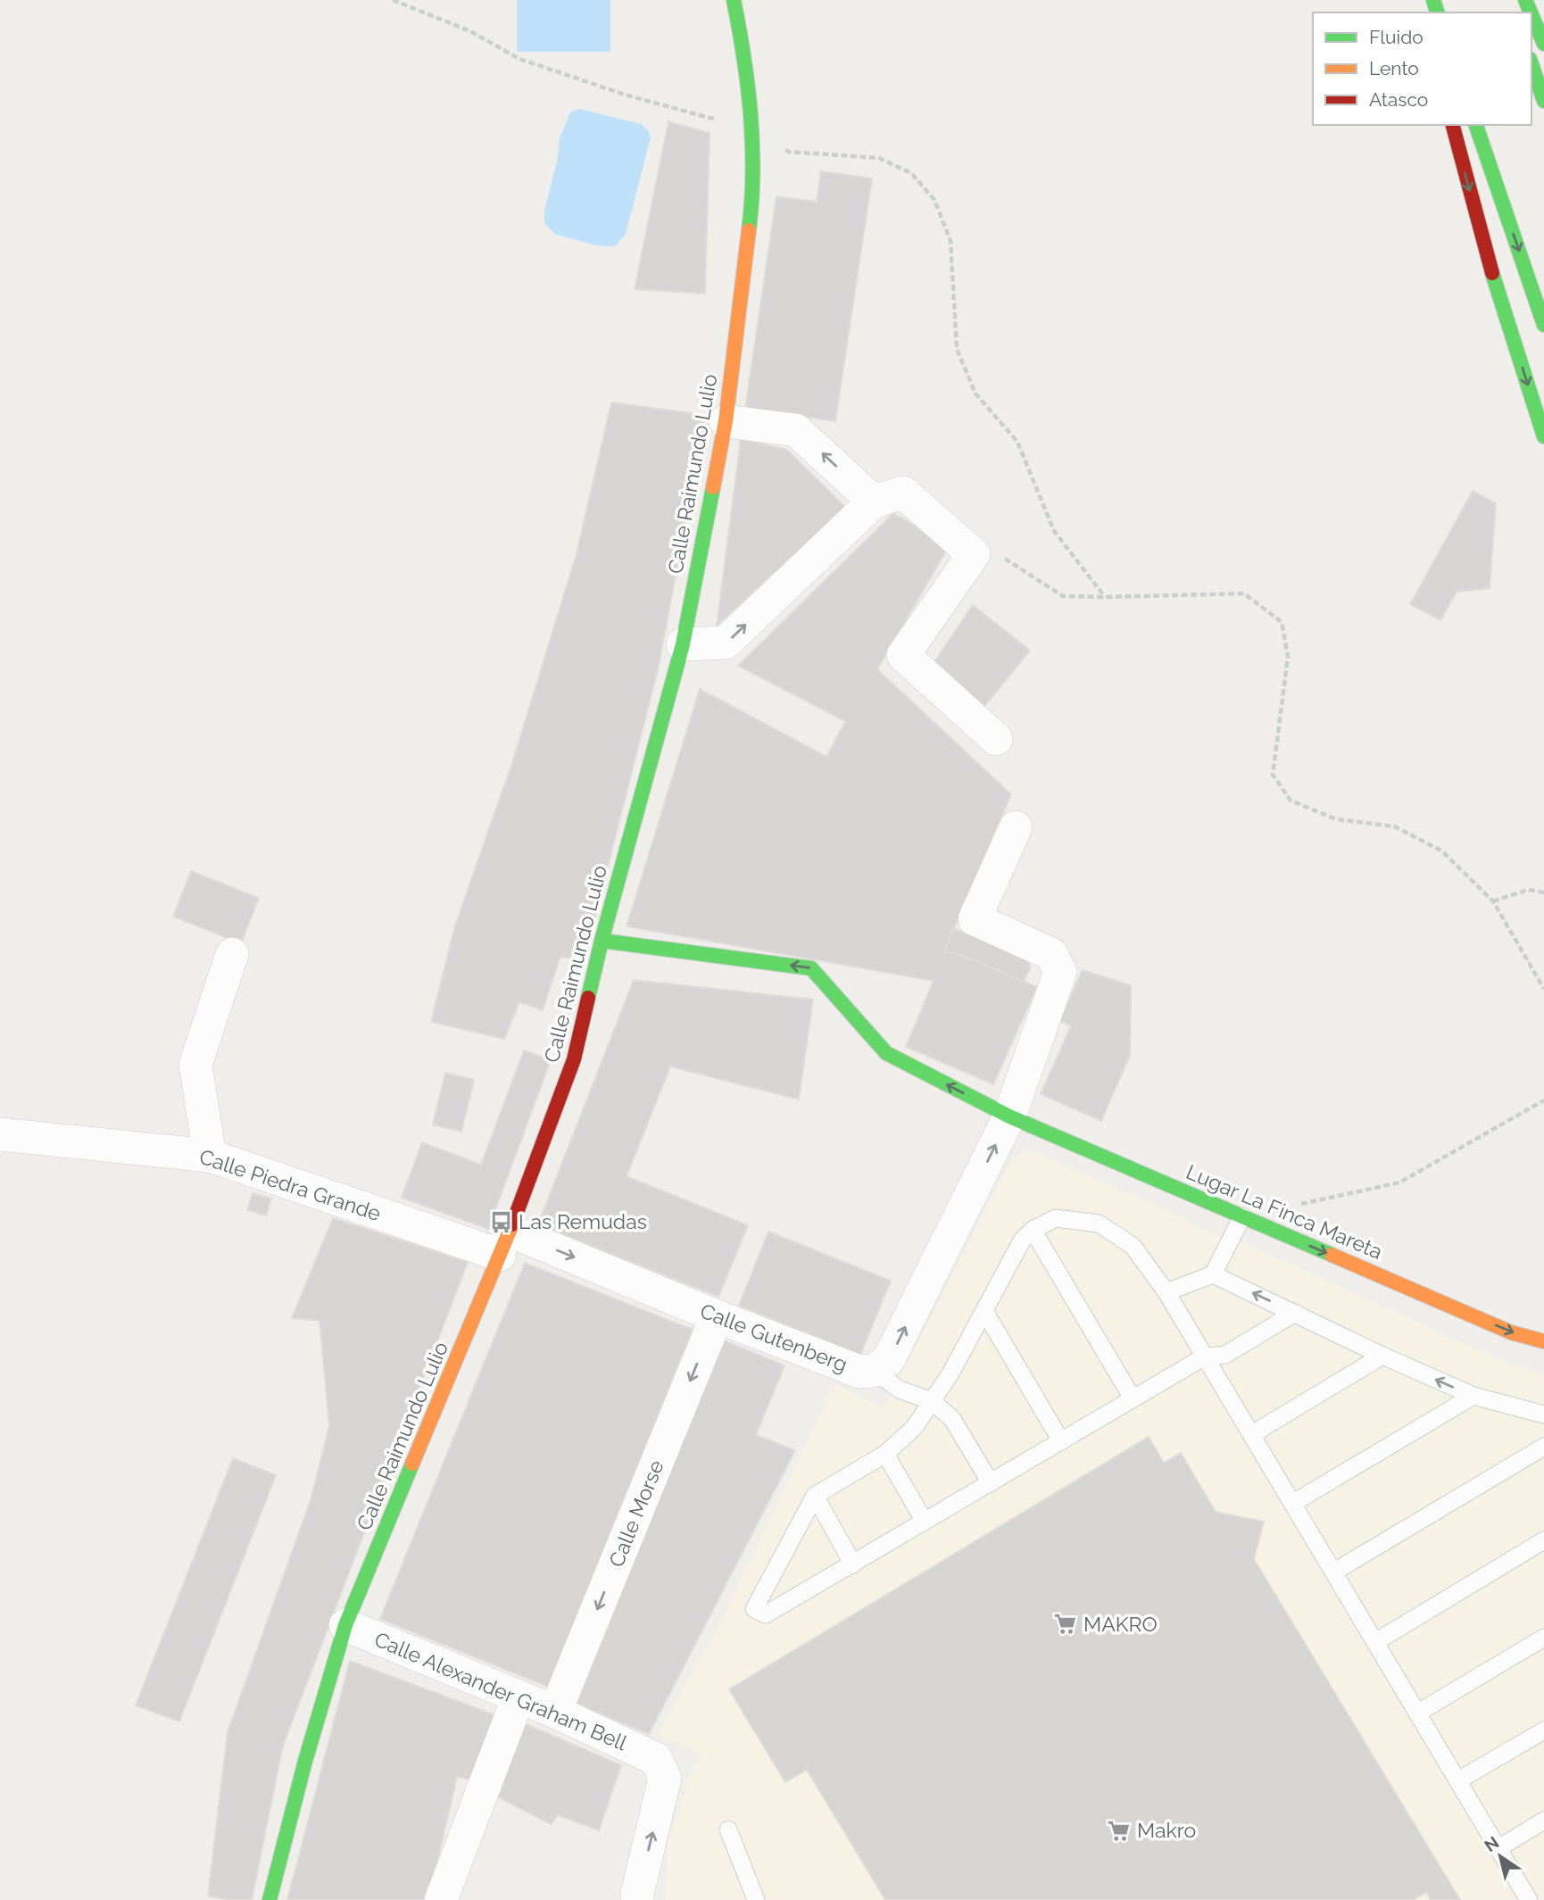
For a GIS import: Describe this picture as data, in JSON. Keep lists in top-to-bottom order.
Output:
{
  "streets": {
    "main road": ["Calle Raimundo Lulio", "Lugar La Finca Mareta"],
    "street": [
      "Calle Piedra Grande",
      "Calle Gutenberg",
      "Calle Morse",
      "Calle Alexander Graham Bell"
    ]
  },
  "crossings": [
    ["Calle Raimundo Lulio", "Calle Piedra Grande"],
    ["Calle Raimundo Lulio", "Lugar La Finca Mareta"],
    ["Calle Raimundo Lulio", "Calle Gutenberg"],
    ["Calle Raimundo Lulio", "Calle Alexander Graham Bell"],
    ["Calle Piedra Grande", "Calle Gutenberg"],
    ["Lugar La Finca Mareta", "Calle Gutenberg"],
    ["Calle Gutenberg", "Calle Morse"],
    ["Calle Morse", "Calle Alexander Graham Bell"]
  ],
  "one_way": ["Calle Morse"],
  "places": {
    "bus stop": ["Las Remudas"],
    "supermarket": ["MAKRO", "Makro"]
  },
  "legend": ["Fluido", "Lento", "Atasco"],
  "north": "top left"
}
